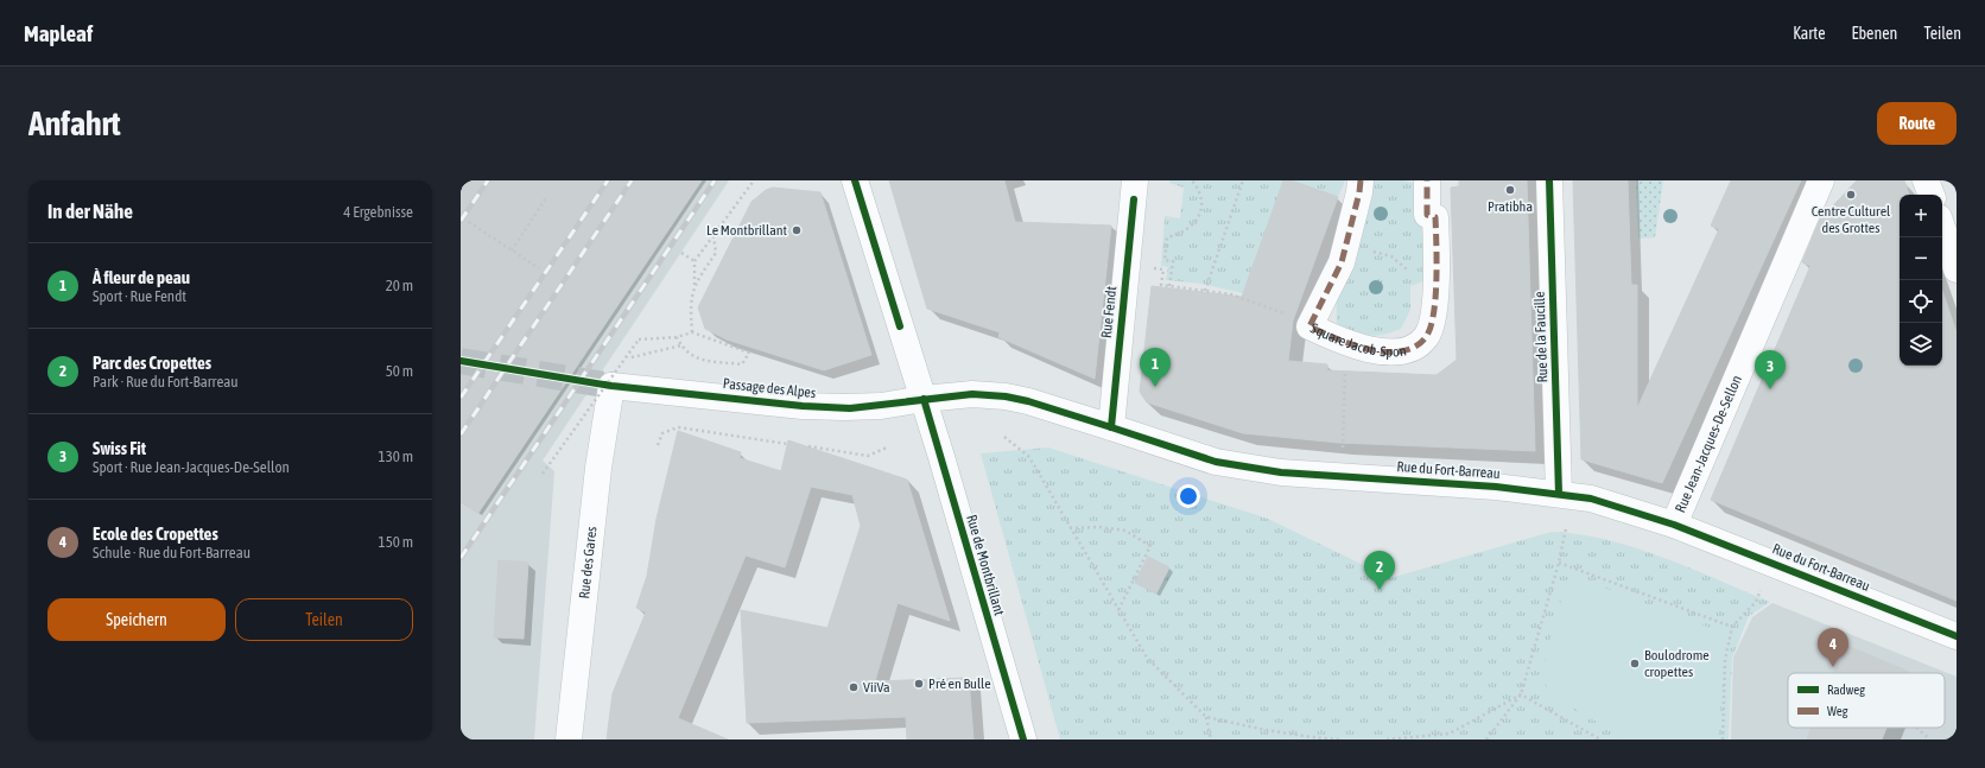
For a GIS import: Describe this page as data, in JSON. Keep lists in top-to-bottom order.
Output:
{
  "streets": {
    "street": [
      "Rue Fendt",
      "Square Jacob-Spon",
      "Rue de la Faucille",
      "Passage des Alpes",
      "Rue Jean-Jacques-De-Sellon",
      "Rue du Fort-Barreau",
      "Rue des Gares",
      "Rue de Montbrillant"
    ]
  },
  "crossings": [
    ["Rue Fendt", "Rue du Fort-Barreau"],
    ["Rue de la Faucille", "Rue du Fort-Barreau"],
    ["Passage des Alpes", "Rue du Fort-Barreau"],
    ["Passage des Alpes", "Rue des Gares"],
    ["Passage des Alpes", "Rue de Montbrillant"],
    ["Rue Jean-Jacques-De-Sellon", "Rue du Fort-Barreau"],
    ["Rue du Fort-Barreau", "Rue de Montbrillant"]
  ],
  "places": [
    "Pratibha",
    "Centre Culturel des Grottes",
    "Le Montbrillant",
    "Boulodrome cropettes",
    "Pré en Bulle",
    "ViiVa"
  ],
  "legend": ["Radweg", "Weg"],
  "page": {
    "header": "Mapleaf",
    "nav": ["Karte", "Ebenen", "Teilen"],
    "buttons": [
      "Route",
      ["Speichern", "Teilen"]
    ],
    "title": "Anfahrt",
    "heading": ["In der Nähe", "4 Ergebnisse"],
    "map_buttons": ["+", "−"],
    "list": [
      {
        "mark": "1",
        "name": "À fleur de peau",
        "note": "Sport · Rue Fendt",
        "value": "20 m"
      },
      {
        "mark": "2",
        "name": "Parc des Cropettes",
        "note": "Park · Rue du Fort-Barreau",
        "value": "50 m"
      },
      {
        "mark": "3",
        "name": "Swiss Fit",
        "note": "Sport · Rue Jean-Jacques-De-Sellon",
        "value": "130 m"
      },
      {
        "mark": "4",
        "name": "Ecole des Cropettes",
        "note": "Schule · Rue du Fort-Barreau",
        "value": "150 m"
      }
    ],
    "pins": [
      "1",
      "3",
      "2",
      "4"
    ]
  }
}
